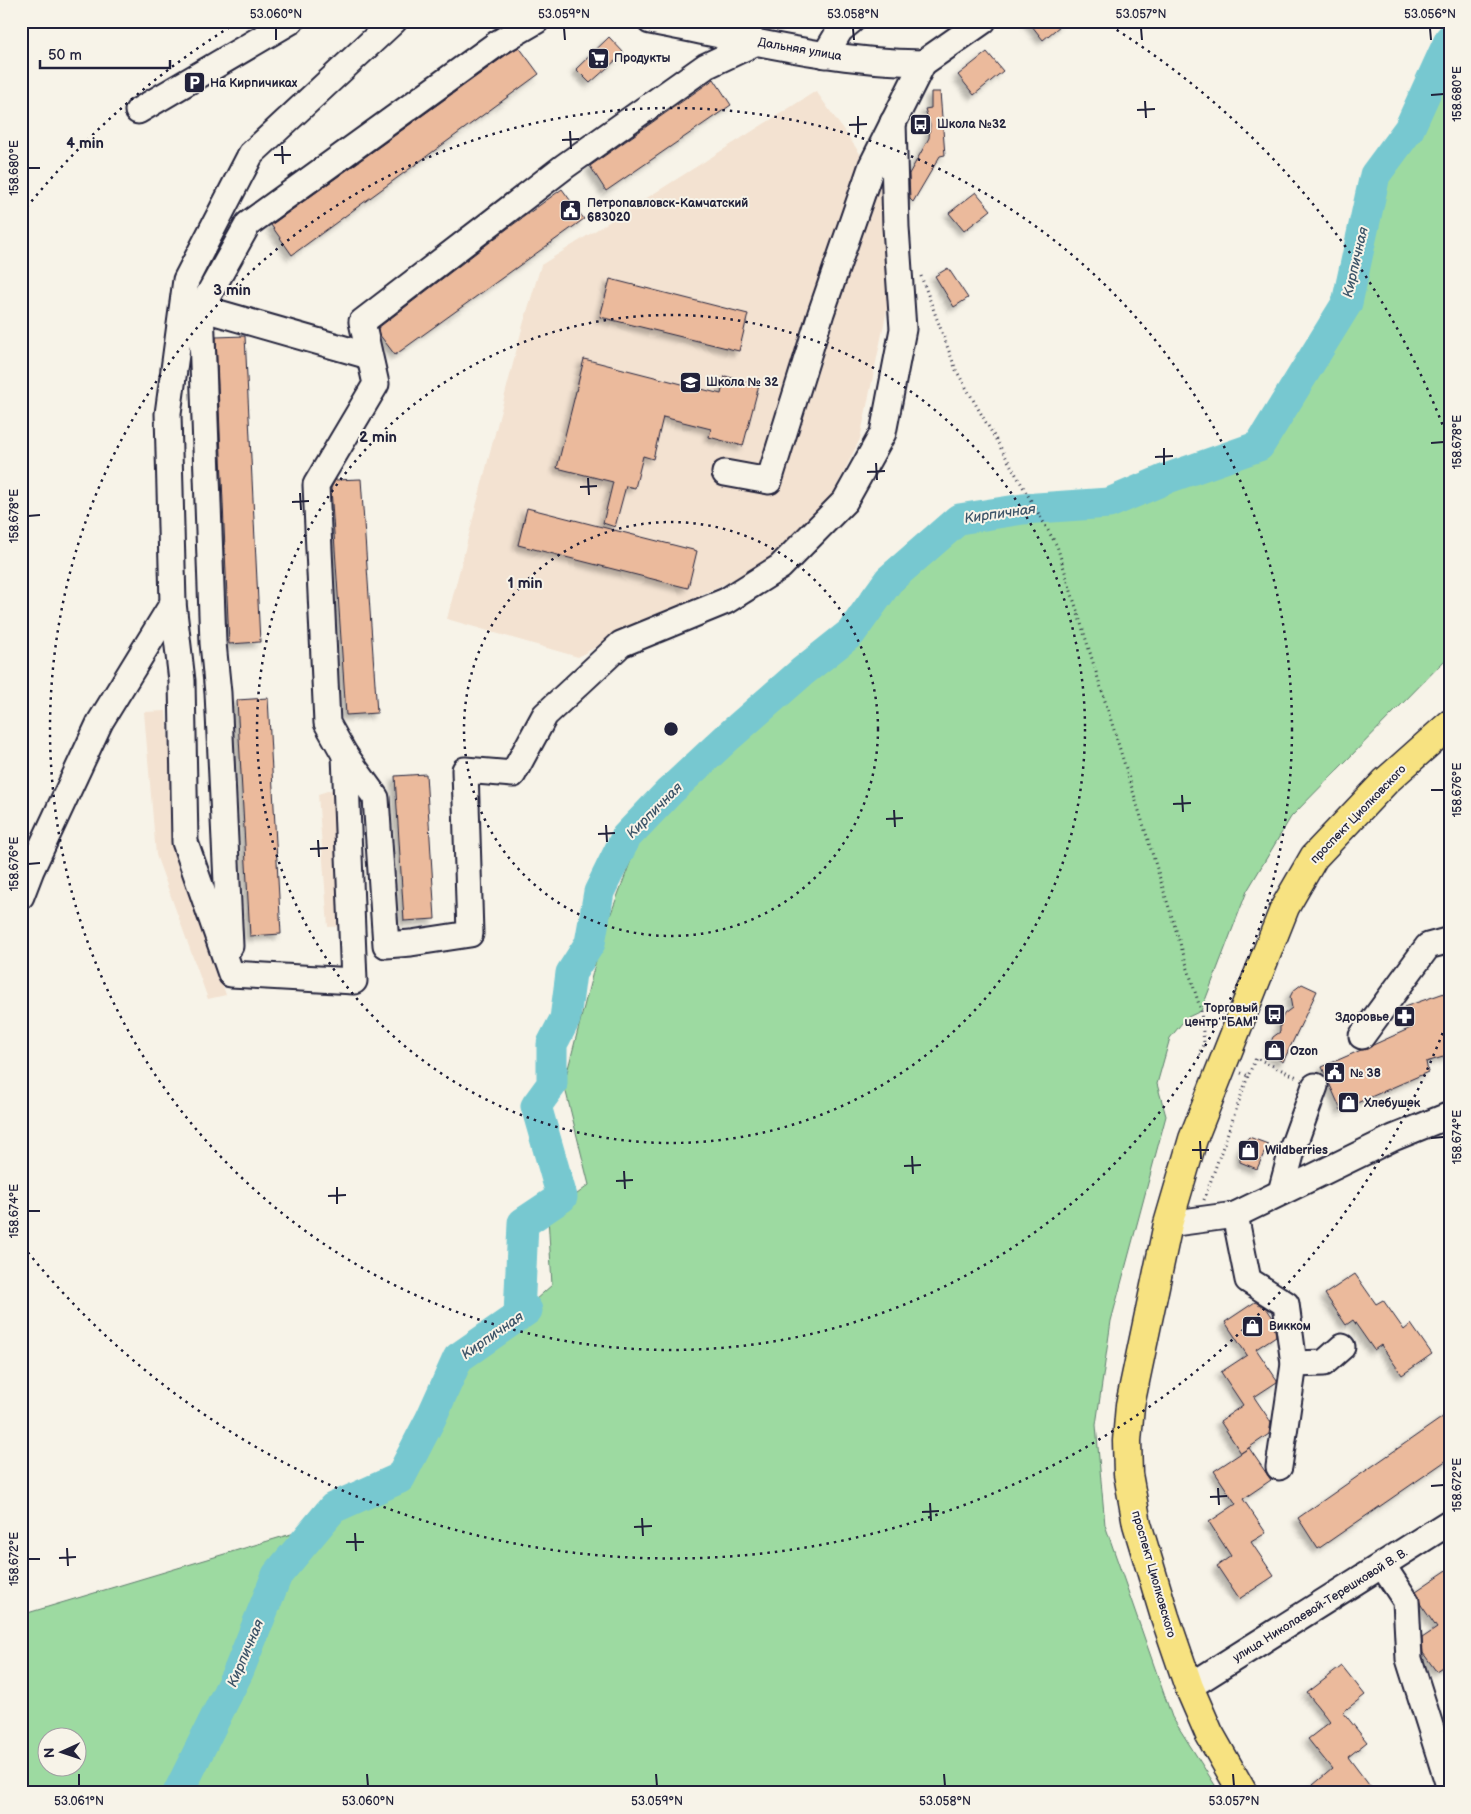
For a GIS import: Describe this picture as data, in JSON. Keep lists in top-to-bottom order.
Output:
{
  "streets": {
    "main road": ["проспект Циолковского"],
    "street": ["Дальняя улица", "улица Николаевой-Терешковой В. В."]
  },
  "crossings": [
    ["проспект Циолковского", "улица Николаевой-Терешковой В. В."]
  ],
  "water": ["Кирпичная"],
  "places": {
    "supermarket": ["Продукты"],
    "parking": ["На Кирпичиках"],
    "bus stop": ["Школа №32", "Торговый центр \"БАМ\""],
    "public building": ["Петропавловск-Камчатский 683020", "№ 38"],
    "school or university": ["Школа № 32"],
    "pharmacy": ["Здоровье"],
    "shop": [
      "Ozon",
      "Хлебушек",
      "Wildberries",
      "Викком"
    ]
  },
  "scale_bar": "50 m",
  "north": "left",
  "coordinates": [
    "53.060°N",
    "53.059°N",
    "53.058°N",
    "53.057°N",
    "53.056°N",
    "158.680°E",
    "158.678°E",
    "158.676°E",
    "158.674°E",
    "158.672°E",
    "53.061°N"
  ],
  "rings": [
    "4 min",
    "3 min",
    "2 min",
    "1 min"
  ]
}
